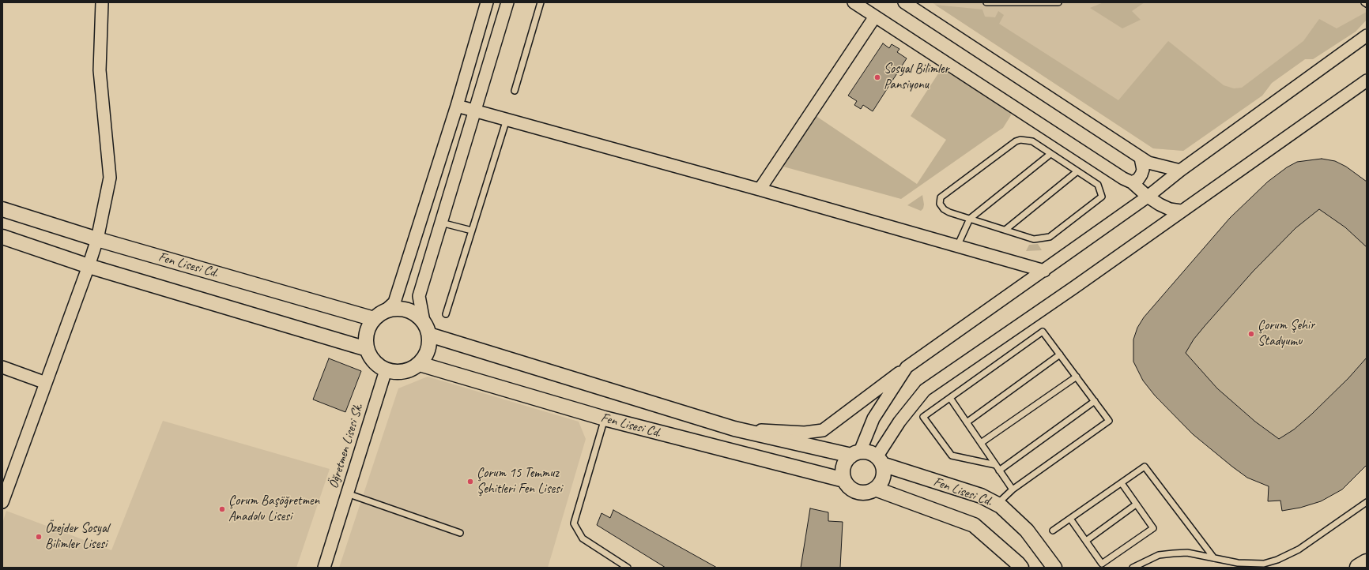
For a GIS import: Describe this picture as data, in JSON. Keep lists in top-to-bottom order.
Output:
{
  "streets": {
    "street": ["Fen Lisesi Cd.", "Öğretmen Lisesi Sk."]
  },
  "crossings": [
    ["Fen Lisesi Cd.", "Öğretmen Lisesi Sk."]
  ],
  "places": [
    "Sosyal Bilimler Pansiyonu",
    "Çorum Şehir Stadyumu",
    "Çorum 15 Temmuz Şehitleri Fen Lisesi",
    "Çorum Başöğretmen Anadolu Lisesi",
    "Özejder Sosyal Bilimler Lisesi"
  ]
}
